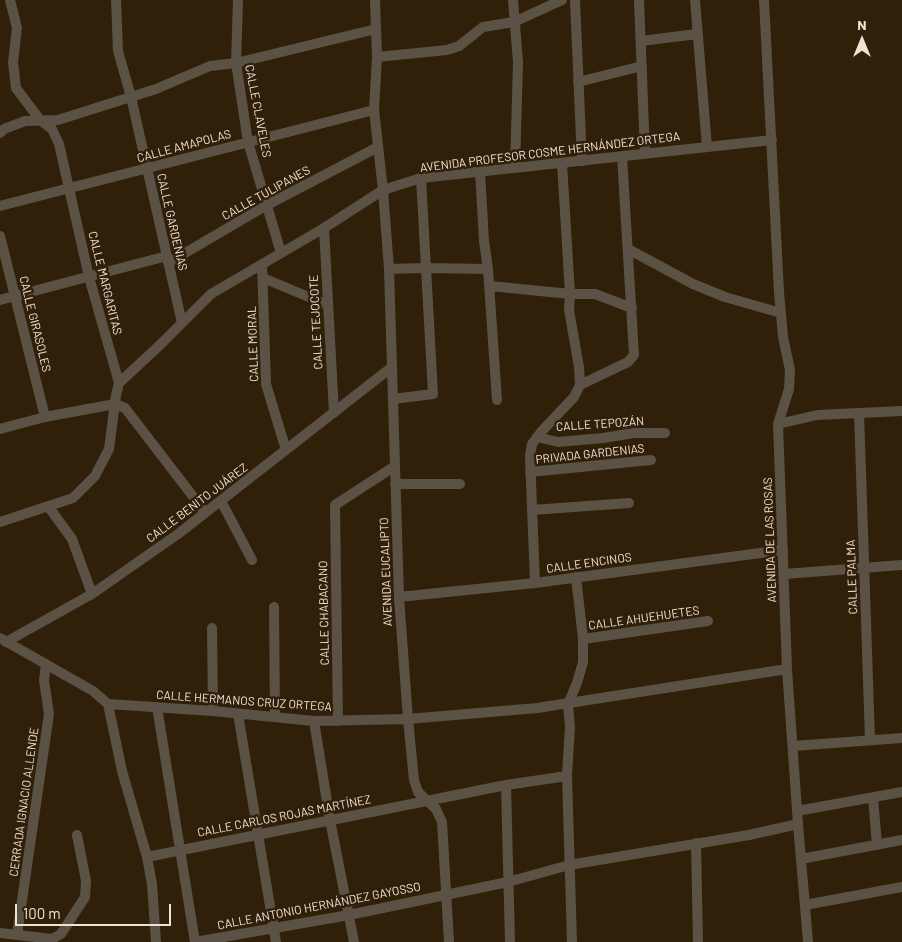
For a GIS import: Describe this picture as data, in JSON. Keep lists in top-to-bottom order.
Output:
{
  "streets": {
    "street": [
      "CALLE CLAVELES",
      "CALLE AMAPOLAS",
      "AVENIDA PROFESOR COSME HERNÁNDEZ ORTEGA",
      "CALLE TULIPANES",
      "CALLE GARDENIAS",
      "CALLE MARGARITAS",
      "CALLE TEJOCOTE",
      "CALLE GIRASOLES",
      "CALLE MORAL",
      "CALLE TEPOZÁN",
      "PRIVADA GARDENIAS",
      "CALLE BENITO JUÁREZ",
      "AVENIDA DE LAS ROSAS",
      "CALLE ENCINOS",
      "AVENIDA EUCALIPTO",
      "CALLE PALMA",
      "CALLE CHABACANO",
      "CALLE AHUEHUETES",
      "CALLE HERMANOS CRUZ ORTEGA",
      "CERRADA IGNACIO ALLENDE",
      "CALLE CARLOS ROJAS MARTÍNEZ",
      "CALLE ANTONIO HERNÁNDEZ GAYOSSO"
    ]
  },
  "crossings": [
    ["CALLE CLAVELES", "CALLE AMAPOLAS"],
    ["CALLE CLAVELES", "AVENIDA PROFESOR COSME HERNÁNDEZ ORTEGA"],
    ["CALLE CLAVELES", "CALLE TULIPANES"],
    ["CALLE AMAPOLAS", "CALLE GARDENIAS"],
    ["CALLE AMAPOLAS", "CALLE MARGARITAS"],
    ["CALLE AMAPOLAS", "AVENIDA EUCALIPTO"],
    ["AVENIDA PROFESOR COSME HERNÁNDEZ ORTEGA", "CALLE GARDENIAS"],
    ["AVENIDA PROFESOR COSME HERNÁNDEZ ORTEGA", "CALLE MARGARITAS"],
    ["AVENIDA PROFESOR COSME HERNÁNDEZ ORTEGA", "CALLE TEJOCOTE"],
    ["AVENIDA PROFESOR COSME HERNÁNDEZ ORTEGA", "CALLE MORAL"],
    ["AVENIDA PROFESOR COSME HERNÁNDEZ ORTEGA", "AVENIDA DE LAS ROSAS"],
    ["AVENIDA PROFESOR COSME HERNÁNDEZ ORTEGA", "AVENIDA EUCALIPTO"],
    ["CALLE TULIPANES", "CALLE GARDENIAS"],
    ["CALLE TULIPANES", "CALLE MARGARITAS"],
    ["CALLE TULIPANES", "CALLE GIRASOLES"],
    ["CALLE TULIPANES", "AVENIDA EUCALIPTO"],
    ["CALLE TEJOCOTE", "CALLE BENITO JUÁREZ"],
    ["CALLE MORAL", "CALLE BENITO JUÁREZ"],
    ["CALLE BENITO JUÁREZ", "AVENIDA EUCALIPTO"],
    ["AVENIDA DE LAS ROSAS", "CALLE ENCINOS"],
    ["AVENIDA DE LAS ROSAS", "CALLE HERMANOS CRUZ ORTEGA"],
    ["AVENIDA DE LAS ROSAS", "CALLE ANTONIO HERNÁNDEZ GAYOSSO"],
    ["CALLE ENCINOS", "AVENIDA EUCALIPTO"],
    ["AVENIDA EUCALIPTO", "CALLE CHABACANO"],
    ["AVENIDA EUCALIPTO", "CALLE HERMANOS CRUZ ORTEGA"],
    ["AVENIDA EUCALIPTO", "CALLE CARLOS ROJAS MARTÍNEZ"],
    ["AVENIDA EUCALIPTO", "CALLE ANTONIO HERNÁNDEZ GAYOSSO"],
    ["CALLE CHABACANO", "CALLE HERMANOS CRUZ ORTEGA"]
  ],
  "scale_bar": "100 m",
  "north": "top"
}
